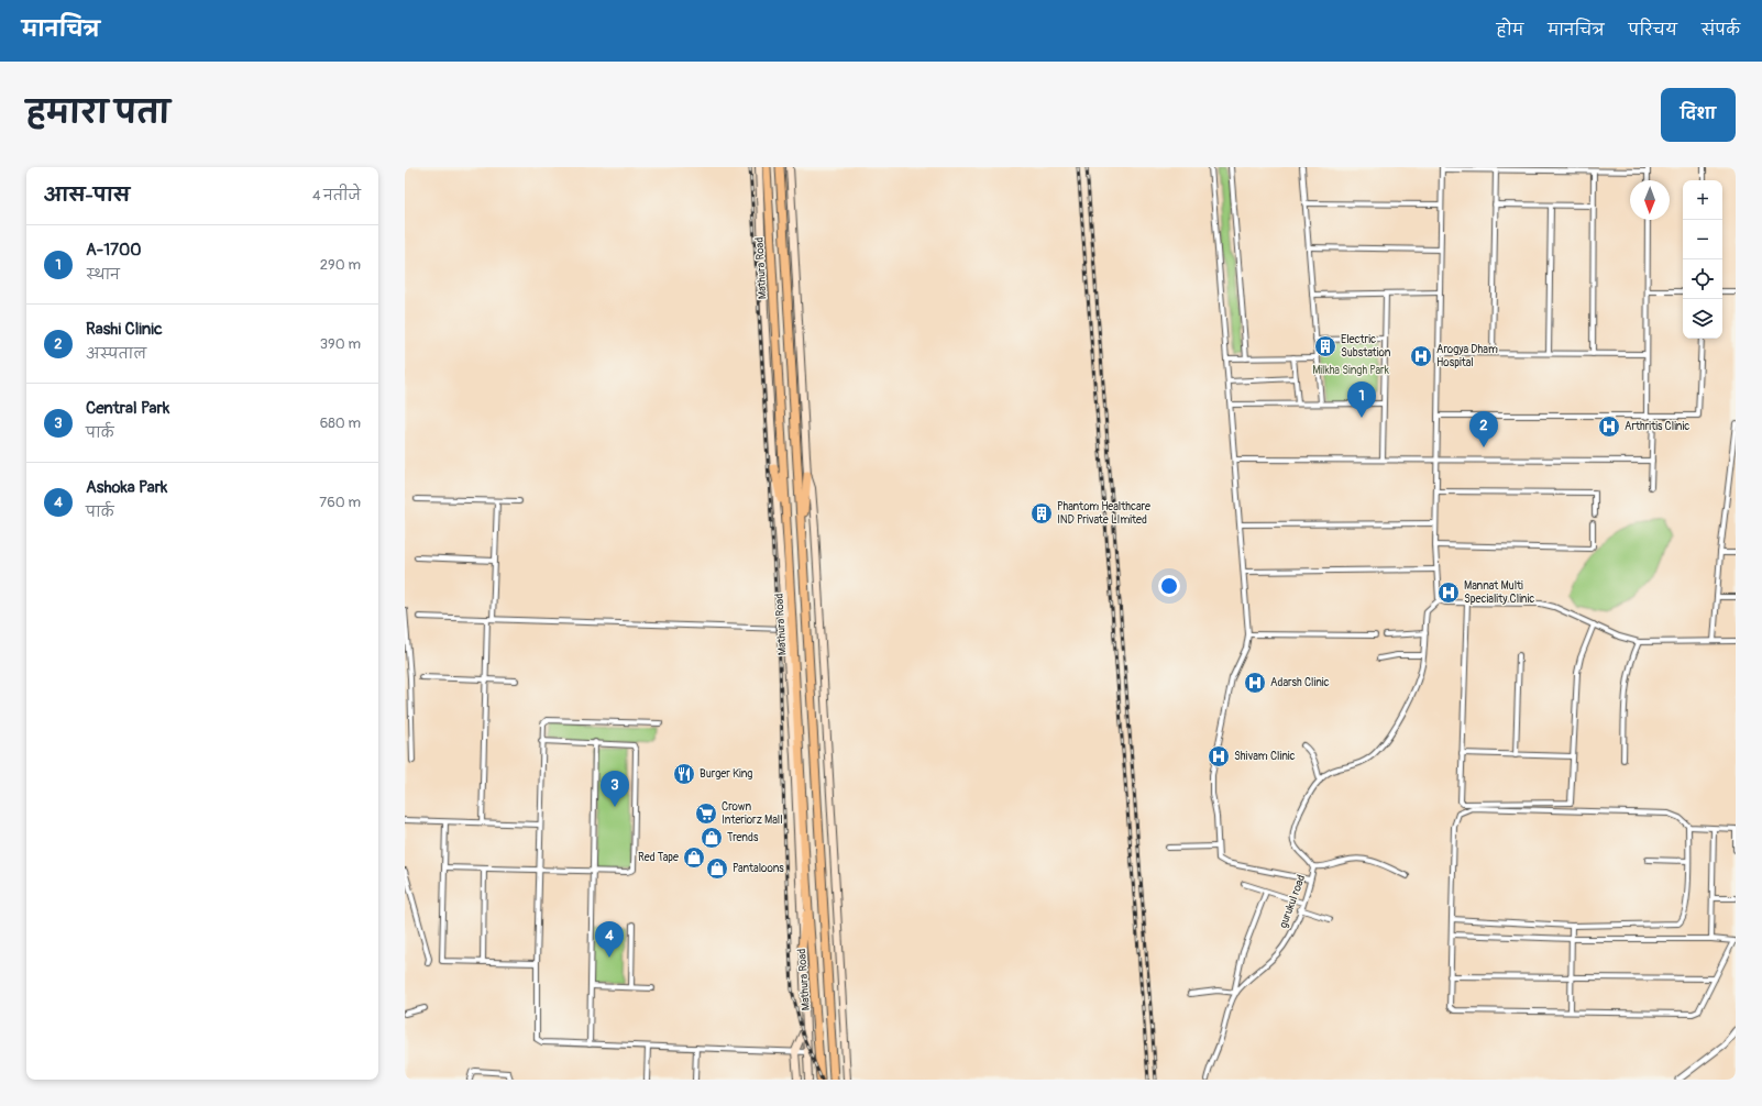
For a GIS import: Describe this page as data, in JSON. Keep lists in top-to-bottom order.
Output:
{
  "streets": {
    "highway": ["Mathura Road"],
    "street": ["gurukul road"]
  },
  "parks": ["Milkha Singh Park"],
  "places": {
    "building": ["Electric Substation", "Phantom Healthcare IND Private LImited"],
    "hospital": [
      "Arogya Dham Hospital",
      "Arthritis Clinic",
      "Mannat Multi Speciality Clinic",
      "Adarsh Clinic",
      "Shivam Clinic"
    ],
    "restaurant": ["Burger King"],
    "supermarket": ["Crown Interiorz Mall"],
    "shop": ["Trends", "Red Tape", "Pantaloons"]
  },
  "north": "bottom",
  "page": {
    "header": "मानचित्र",
    "nav": [
      "होम",
      "मानचित्र",
      "परिचय",
      "संपर्क"
    ],
    "title": "हमारा पता",
    "buttons": "दिशा",
    "heading": ["आस-पास", "4 नतीजे"],
    "map_buttons": ["+", "−"],
    "list": [
      {
        "mark": "1",
        "name": "A-1700",
        "note": "स्थान",
        "value": "290 m"
      },
      {
        "mark": "2",
        "name": "Rashi Clinic",
        "note": "अस्पताल",
        "value": "390 m"
      },
      {
        "mark": "3",
        "name": "Central Park",
        "note": "पार्क",
        "value": "680 m"
      },
      {
        "mark": "4",
        "name": "Ashoka Park",
        "note": "पार्क",
        "value": "760 m"
      }
    ],
    "pins": [
      "1",
      "2",
      "3",
      "4"
    ]
  }
}
